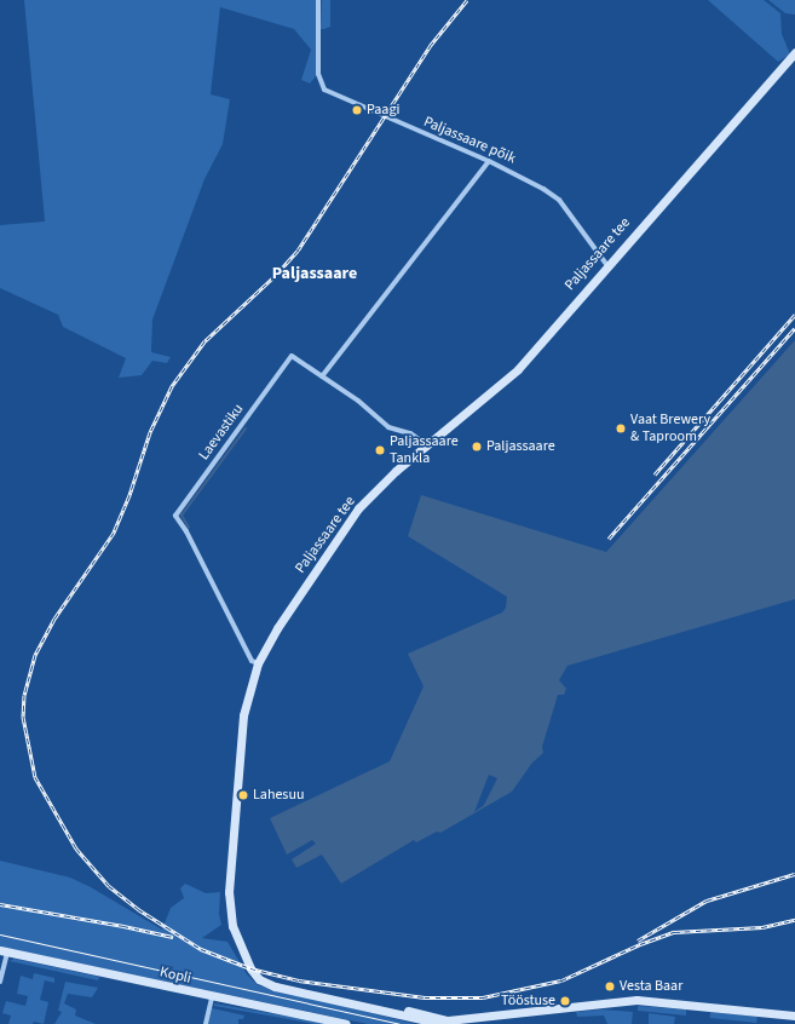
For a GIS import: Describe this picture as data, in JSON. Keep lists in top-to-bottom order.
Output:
{
  "streets": {
    "street": [
      "Paljassaare põik",
      "Paljassaare tee",
      "Laevastiku",
      "Kopli"
    ]
  },
  "crossings": [
    ["Paljassaare põik", "Paljassaare tee"],
    ["Paljassaare tee", "Laevastiku"]
  ],
  "districts": ["Paljassaare"],
  "places": [
    "Paagi",
    "Vaat Brewery & Taproom",
    "Paljassaare",
    "Paljassaare Tankla",
    "Lahesuu",
    "Vesta Baar",
    "Tööstuse"
  ]
}
